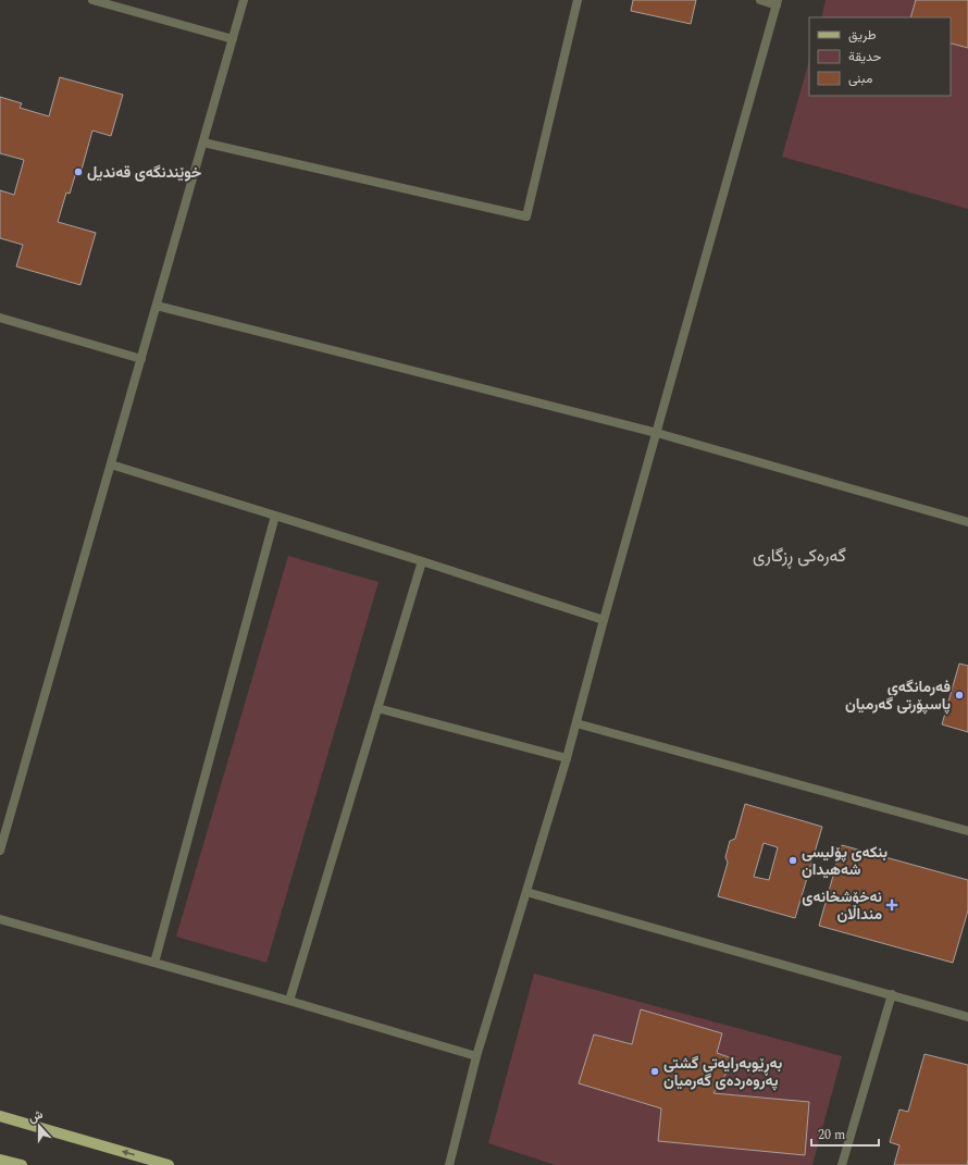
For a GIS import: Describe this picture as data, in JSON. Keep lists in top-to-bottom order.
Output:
{
  "districts": ["گەرەکی ڕزگاری"],
  "places": {
    "other": [
      "خوێندنگەی قەندیل",
      "فەرمانگەی پاسپۆرتی گەرمیان",
      "بنکەی پۆلیسی شەهیدان",
      "بەڕێوبەرایەتی گشتی پەروەردەی گەرمیان"
    ],
    "health": ["نەخۆشخانەی منداڵان"]
  },
  "legend": ["طريق", "حديقة", "مبنى"],
  "scale_bar": "20 m",
  "north": "top"
}
